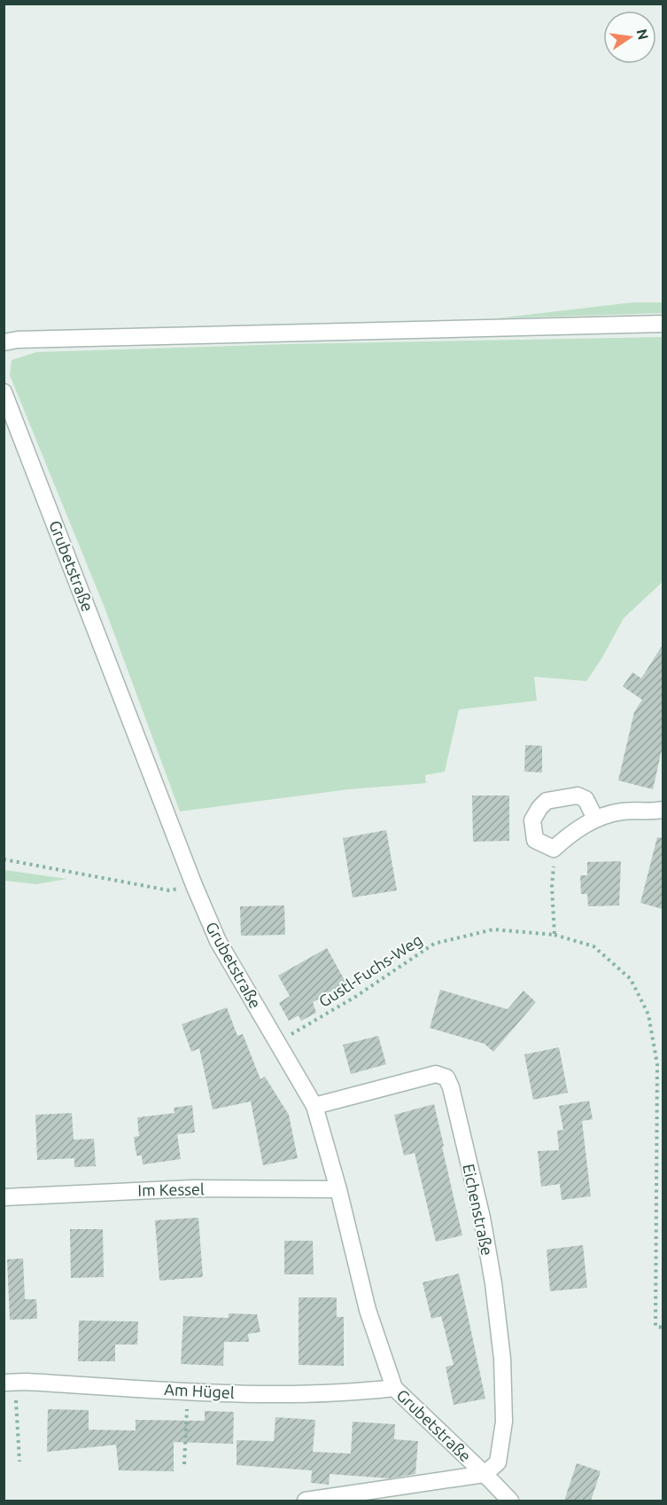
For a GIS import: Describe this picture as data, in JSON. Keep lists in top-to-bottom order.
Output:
{
  "streets": {
    "street": [
      "Grubetstraße",
      "Im Kessel",
      "Eichenstraße",
      "Am Hügel"
    ],
    "path": ["Gustl-Fuchs-Weg"]
  },
  "crossings": [
    ["Grubetstraße", "Gustl-Fuchs-Weg"],
    ["Grubetstraße", "Im Kessel"],
    ["Grubetstraße", "Eichenstraße"],
    ["Grubetstraße", "Am Hügel"]
  ],
  "north": "right"
}
